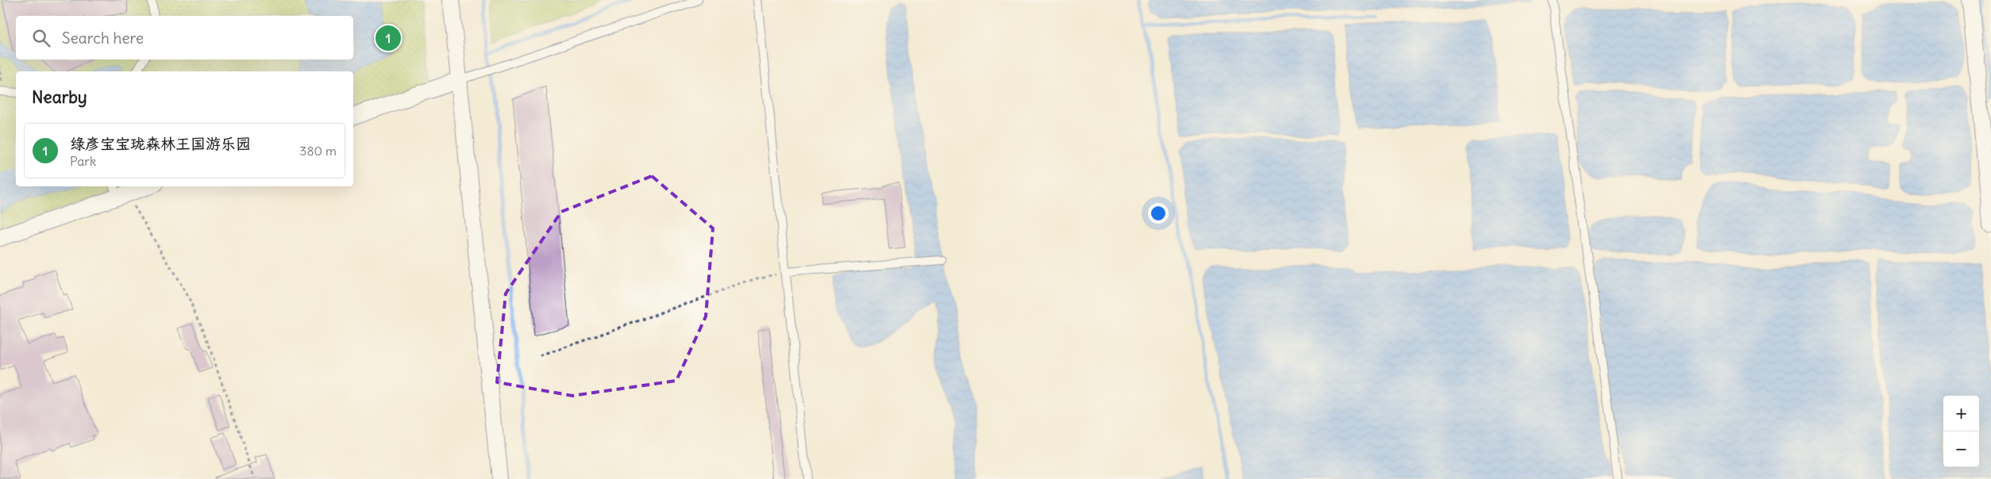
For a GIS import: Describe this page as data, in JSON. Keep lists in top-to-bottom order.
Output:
{
  "page": {
    "search": "Search here",
    "pins": "1",
    "heading": "Nearby",
    "list": [
      {
        "mark": "1",
        "name": "绿彦宝宝珑森林王国游乐园",
        "note": "Park",
        "value": "380 m"
      }
    ],
    "map_buttons": ["+", "−"]
  }
}
